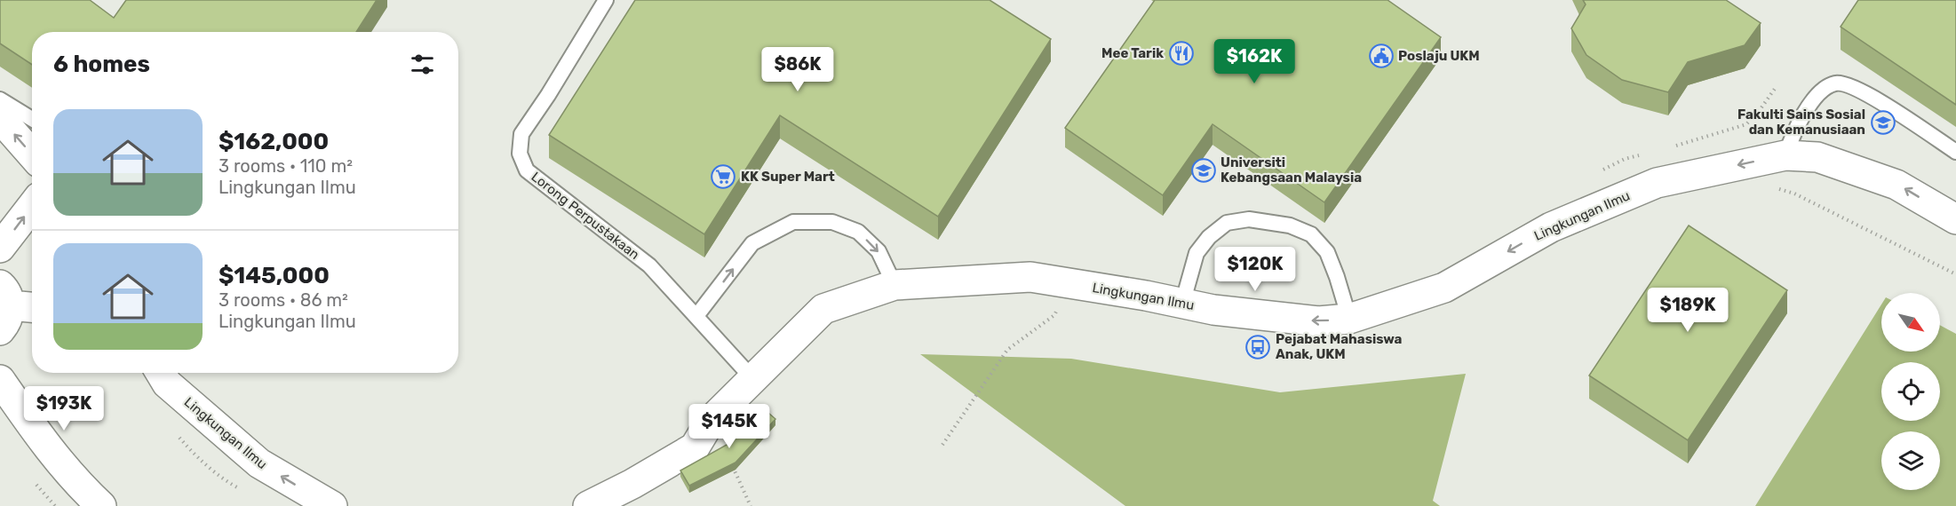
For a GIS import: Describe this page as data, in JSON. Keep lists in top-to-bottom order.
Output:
{
  "streets": {
    "street": ["Lingkungan Ilmu"],
    "lane": ["Lorong Perpustakaan"]
  },
  "crossings": [
    ["Lorong Perpustakaan", "Lingkungan Ilmu"]
  ],
  "one_way": ["Lingkungan Ilmu"],
  "places": {
    "restaurant": ["Mee Tarik"],
    "public building": ["Poslaju UKM"],
    "school or university": ["Fakulti Sains Sosial dan Kemanusiaan", "Universiti Kebangsaan Malaysia"],
    "supermarket": ["KK Super Mart"],
    "bus stop": ["Pejabat Mahasiswa Anak, UKM"]
  },
  "north": "bottom right",
  "page": {
    "heading": "6 homes",
    "price": [
      "$162K",
      "$86K",
      "$120K",
      "$189K",
      "$193K",
      "$145K"
    ],
    "list": [
      {
        "name": "$162,000",
        "note": "3 rooms · 110 m² · Lingkungan Ilmu"
      },
      {
        "name": "$145,000",
        "note": "3 rooms · 86 m² · Lingkungan Ilmu"
      }
    ]
  }
}
